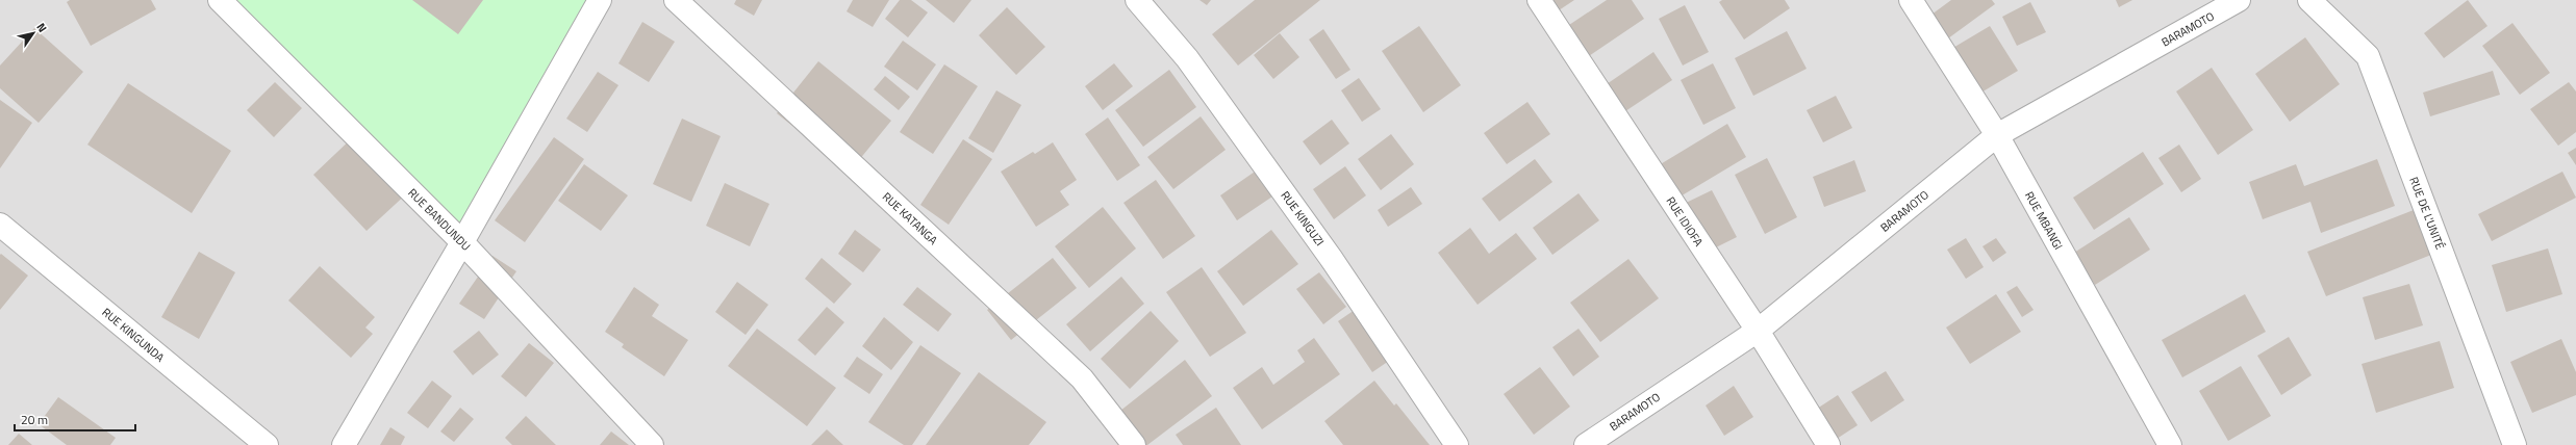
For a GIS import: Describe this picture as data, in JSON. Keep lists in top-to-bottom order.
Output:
{
  "streets": {
    "street": [
      "BARAMOTO",
      "RUE DE L'UNITÉ",
      "RUE KATANGA",
      "RUE KINGUZI",
      "RUE BANDUNDU",
      "RUE MBANGI",
      "RUE IDIOFA",
      "RUE KINGUNDA"
    ]
  },
  "crossings": [
    ["BARAMOTO", "RUE MBANGI"],
    ["BARAMOTO", "RUE IDIOFA"]
  ],
  "scale_bar": "20 m",
  "north": "top right"
}
